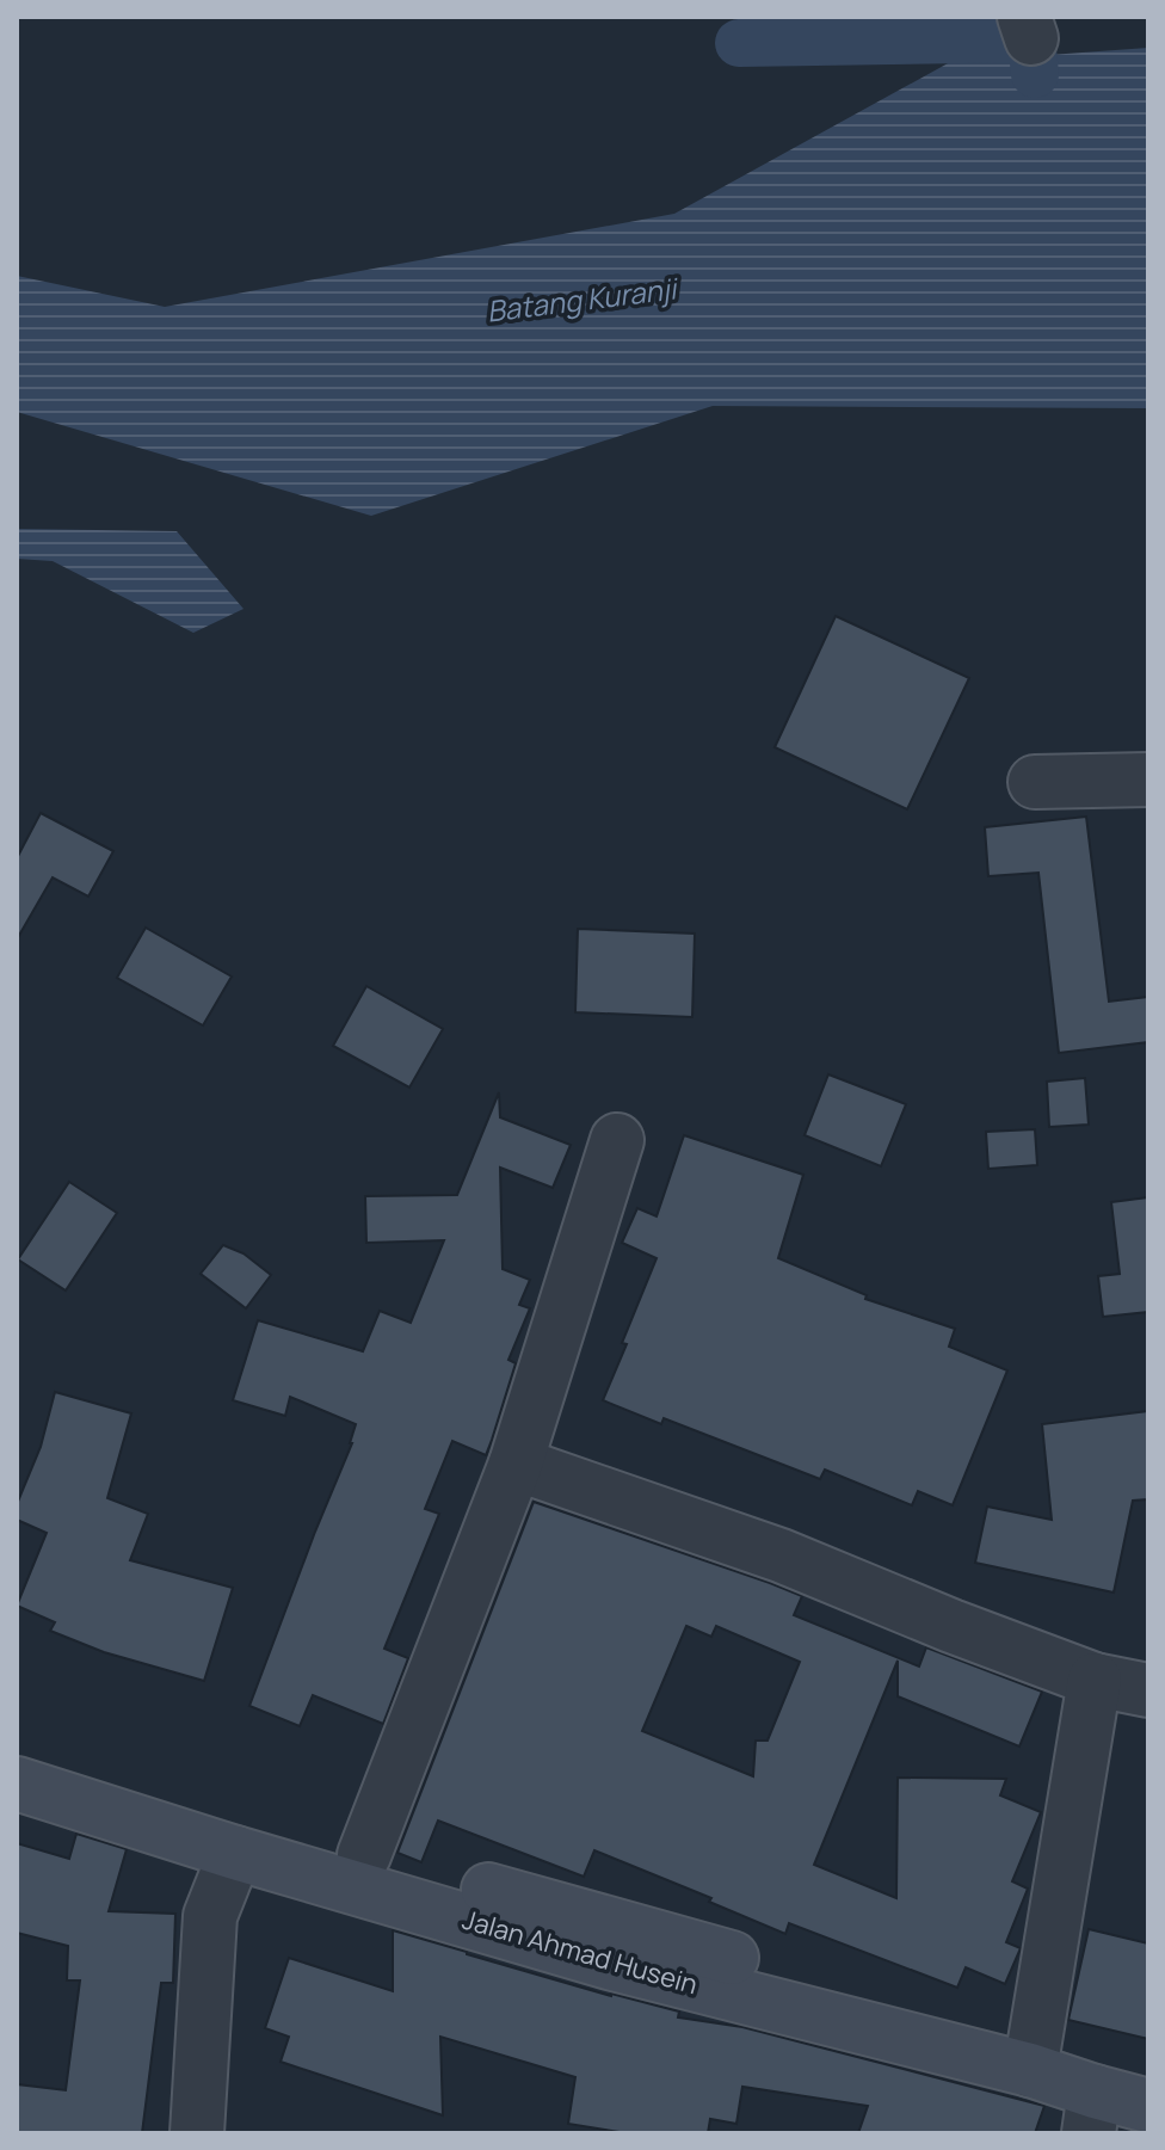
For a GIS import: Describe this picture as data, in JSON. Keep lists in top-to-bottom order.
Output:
{
  "streets": {
    "main road": ["Jalan Ahmad Husein"]
  },
  "water": ["Batang Kuranji"]
}
